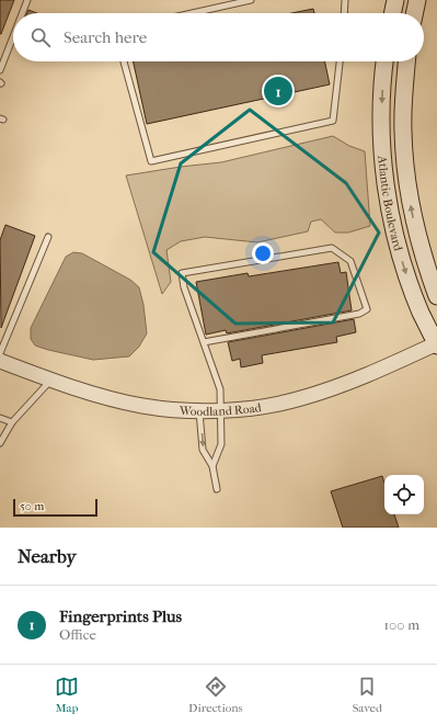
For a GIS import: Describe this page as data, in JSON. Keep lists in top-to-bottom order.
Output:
{
  "streets": {
    "main road": ["Atlantic Boulevard"],
    "street": ["Woodland Road"]
  },
  "crossings": [
    ["Atlantic Boulevard", "Woodland Road"]
  ],
  "scale_bar": "50 m",
  "page": {
    "search": "Search here",
    "pins": "1",
    "scale": "50 m",
    "heading": "Nearby",
    "list": [
      {
        "mark": "1",
        "name": "Fingerprints Plus",
        "note": "Office",
        "value": "100 m"
      }
    ],
    "nav": ["Map", "Directions", "Saved"]
  }
}
